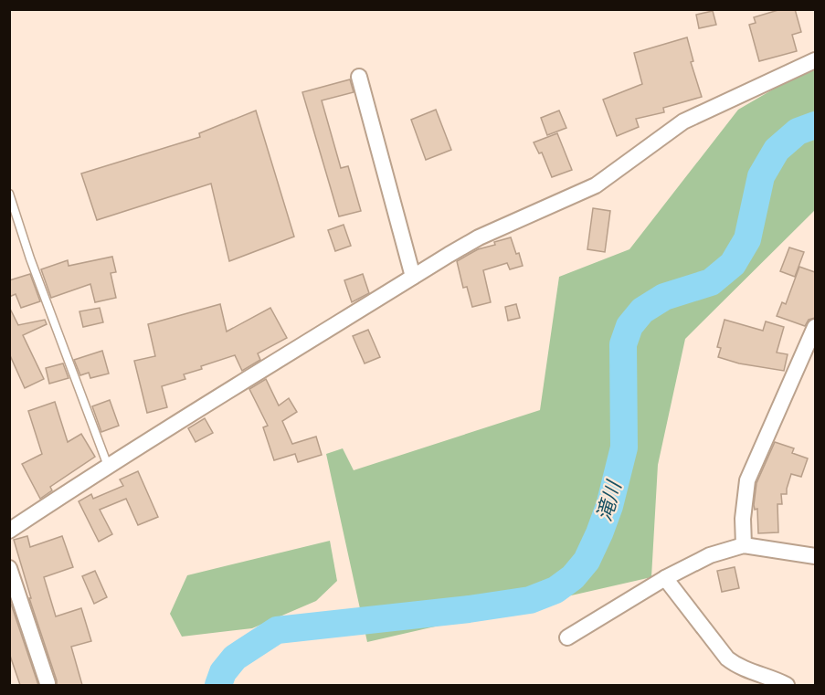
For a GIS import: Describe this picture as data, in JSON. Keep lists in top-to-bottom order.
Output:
{
  "water": ["滝川"]
}
